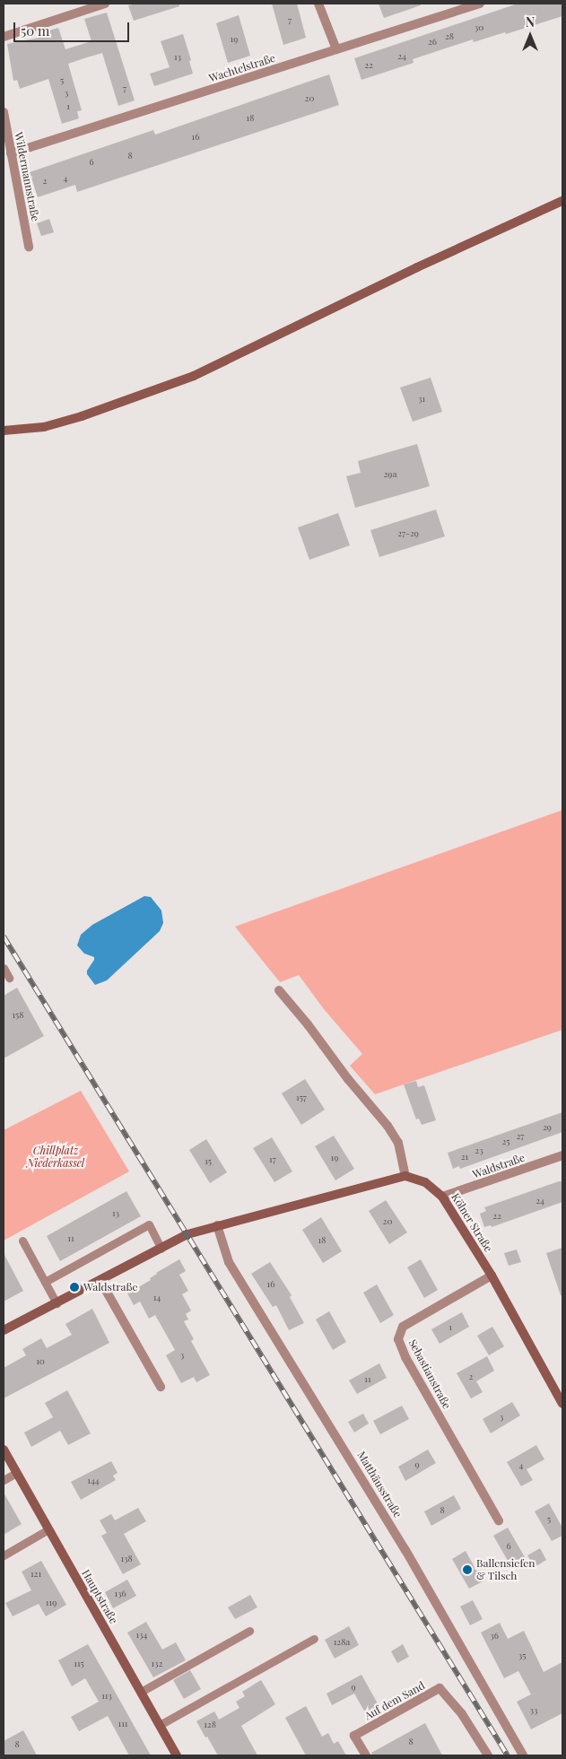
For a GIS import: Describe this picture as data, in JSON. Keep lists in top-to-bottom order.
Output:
{
  "streets": {
    "street": [
      "Wachtelstraße",
      "Wildermannstraße",
      "Waldstraße",
      "Kölner Straße",
      "Sebastianstraße",
      "Matthäusstraße",
      "Hauptstraße",
      "Auf dem Sand"
    ]
  },
  "crossings": [
    ["Wachtelstraße", "Wildermannstraße"],
    ["Waldstraße", "Kölner Straße"],
    ["Kölner Straße", "Sebastianstraße"]
  ],
  "parks": ["Chillplatz Niederkassel"],
  "places": ["Waldstraße", "Ballensiefen & Tilsch"],
  "house_numbers": [
    "7",
    "30",
    "28",
    "19",
    "26",
    "24",
    "13",
    "22",
    "5",
    "7",
    "3",
    "20",
    "1",
    "18",
    "16",
    "8",
    "6",
    "4",
    "2",
    "31",
    "29a",
    "27-29",
    "158",
    "157",
    "29",
    "27",
    "25",
    "23",
    "21",
    "19",
    "17",
    "15",
    "24",
    "13",
    "22",
    "20",
    "11",
    "18",
    "16",
    "14",
    "1",
    "3",
    "10",
    "2",
    "11",
    "3",
    "9",
    "4",
    "144",
    "8",
    "5",
    "6",
    "138",
    "121",
    "136",
    "119",
    "134",
    "36",
    "128a",
    "35",
    "115",
    "132",
    "9",
    "113",
    "33",
    "111",
    "128",
    "8",
    "8"
  ],
  "scale_bar": "50 m",
  "north": "top"
}
